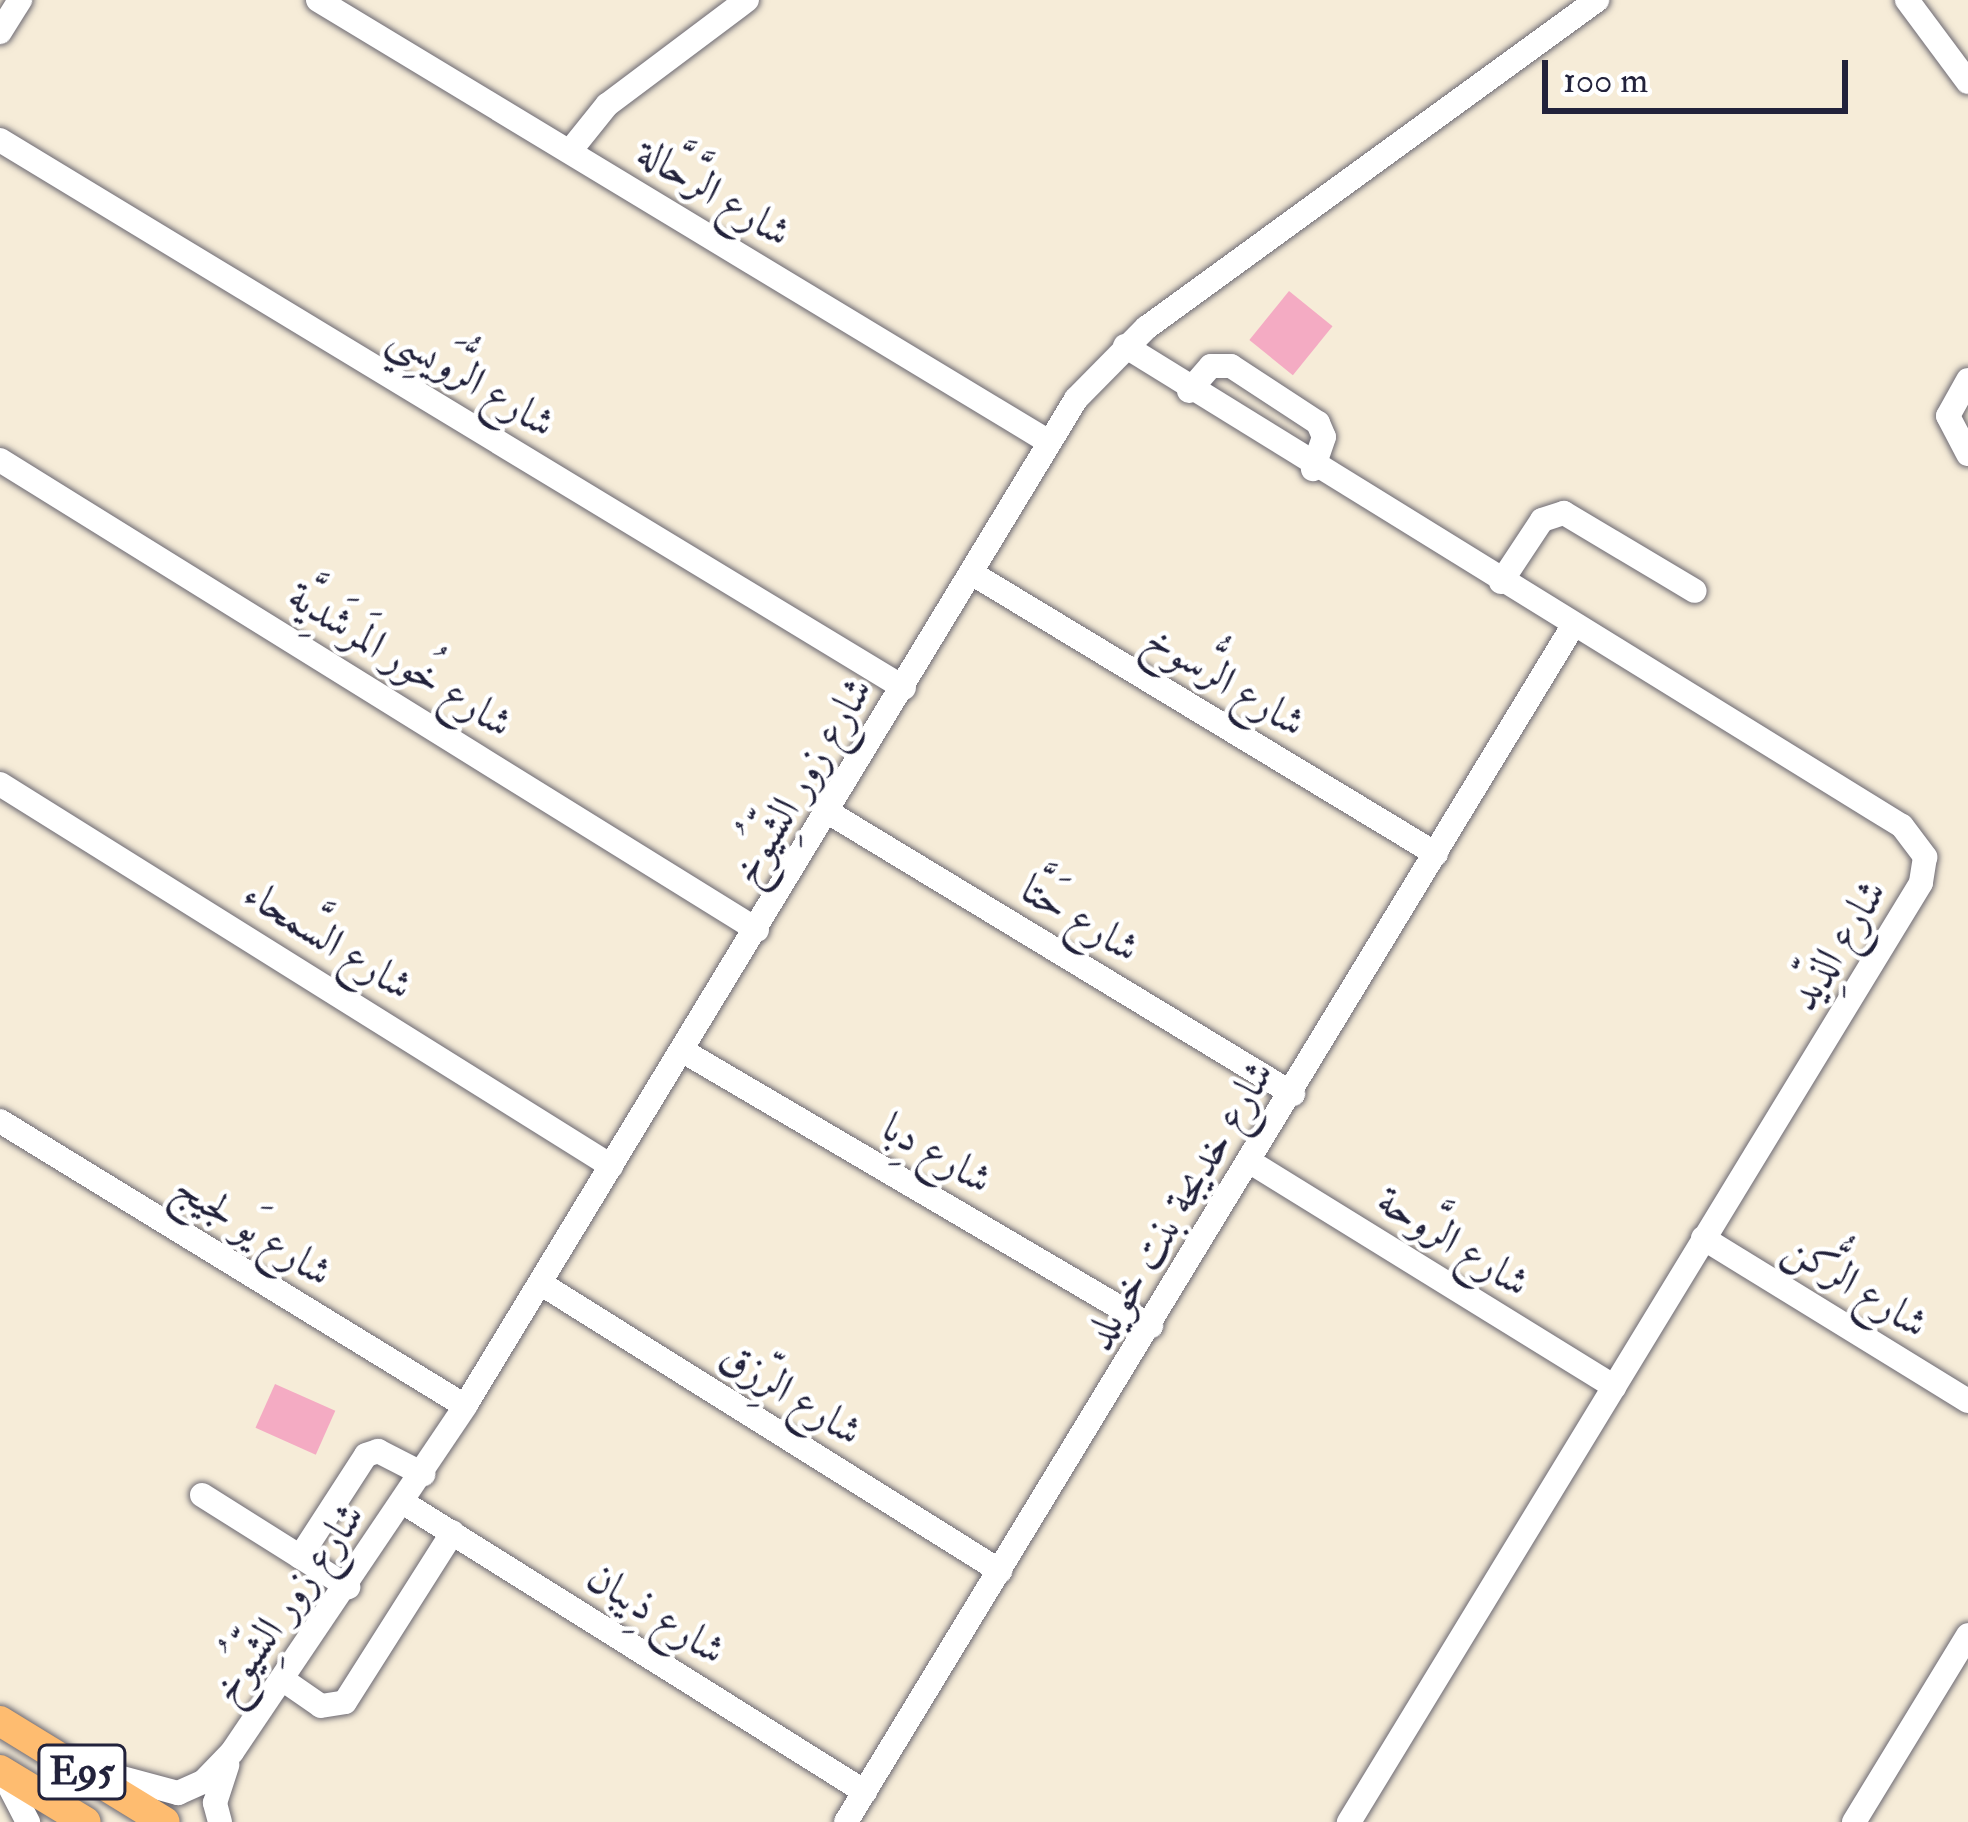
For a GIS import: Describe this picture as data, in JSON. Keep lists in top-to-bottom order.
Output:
{
  "streets": {
    "main road": ["E95"],
    "street": [
      "شارع الرَّحَّالة",
      "شارع الرُّوَيسِي",
      "شارع خُور المَرشَدِيَّة",
      "شارع الرُّسوخ",
      "شارع زور الشِّيُوخ",
      "شارع حَتَّا",
      "شارع السَّمحاء",
      "شارع الذِّيد",
      "شارع دِبا",
      "شارع خديجة بنت خويلد",
      "شارع يَو لجيج",
      "شارع الرَّوحة",
      "شارع الرُّكن",
      "شارع الرِّزق",
      "شارع ذِيبان"
    ]
  },
  "crossings": [
    ["شارع الرَّحَّالة", "شارع زور الشِّيُوخ"],
    ["شارع الرُّوَيسِي", "شارع زور الشِّيُوخ"],
    ["شارع خُور المَرشَدِيَّة", "شارع زور الشِّيُوخ"],
    ["شارع الرُّسوخ", "شارع زور الشِّيُوخ"],
    ["شارع الرُّسوخ", "شارع خديجة بنت خويلد"],
    ["شارع زور الشِّيُوخ", "شارع حَتَّا"],
    ["شارع زور الشِّيُوخ", "شارع السَّمحاء"],
    ["شارع زور الشِّيُوخ", "شارع الذِّيد"],
    ["شارع زور الشِّيُوخ", "شارع دِبا"],
    ["شارع زور الشِّيُوخ", "شارع يَو لجيج"],
    ["شارع زور الشِّيُوخ", "شارع الرِّزق"],
    ["شارع زور الشِّيُوخ", "شارع ذِيبان"],
    ["شارع زور الشِّيُوخ", "E95"],
    ["شارع حَتَّا", "شارع خديجة بنت خويلد"],
    ["شارع الذِّيد", "شارع خديجة بنت خويلد"],
    ["شارع الذِّيد", "شارع الرَّوحة"],
    ["شارع الذِّيد", "شارع الرُّكن"],
    ["شارع دِبا", "شارع خديجة بنت خويلد"],
    ["شارع خديجة بنت خويلد", "شارع الرَّوحة"],
    ["شارع خديجة بنت خويلد", "شارع الرِّزق"],
    ["شارع خديجة بنت خويلد", "شارع ذِيبان"]
  ],
  "scale_bar": "100 m"
}
